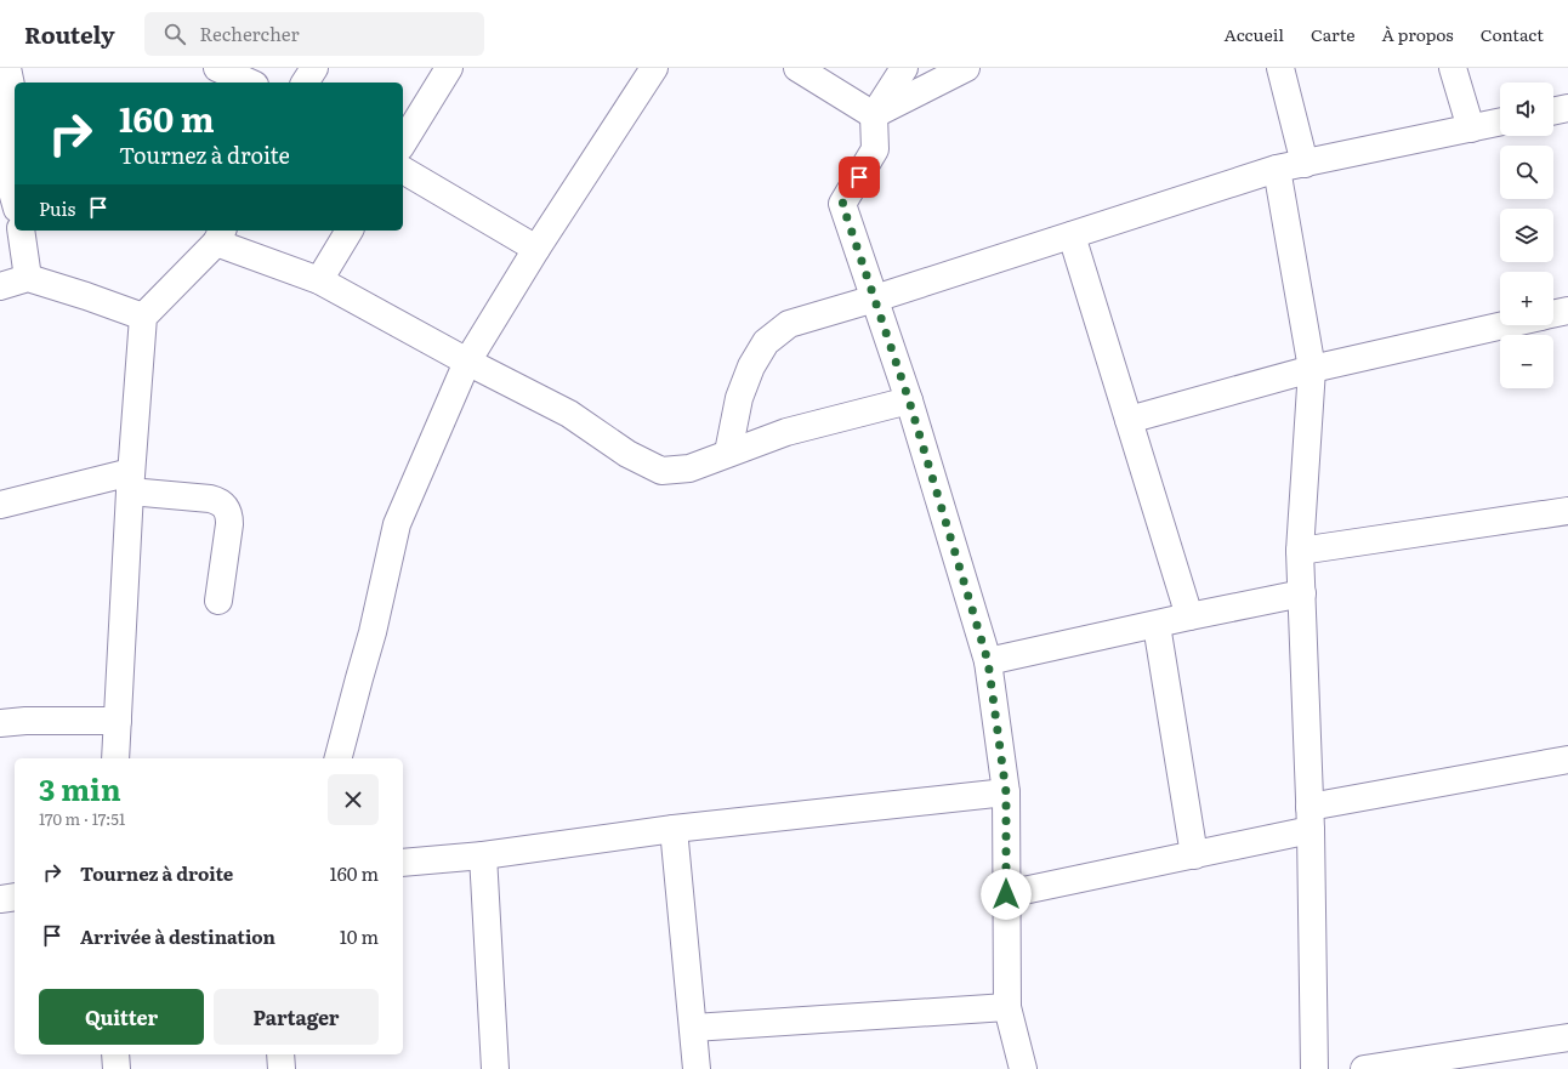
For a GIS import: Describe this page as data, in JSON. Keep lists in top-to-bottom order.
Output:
{
  "page": {
    "header": "Routely",
    "search": "Rechercher",
    "nav": [
      "Accueil",
      "Carte",
      "À propos",
      "Contact"
    ],
    "map_buttons": ["+", "−"],
    "turn": ["160 m", "Tournez à droite"],
    "then": "Puis",
    "heading": ["3 min", "170 m · 17:51"],
    "list": [
      {
        "name": "Tournez à droite",
        "value": "160 m"
      },
      {
        "name": "Arrivée à destination",
        "value": "10 m"
      }
    ],
    "buttons": ["Quitter", "Partager"]
  }
}
